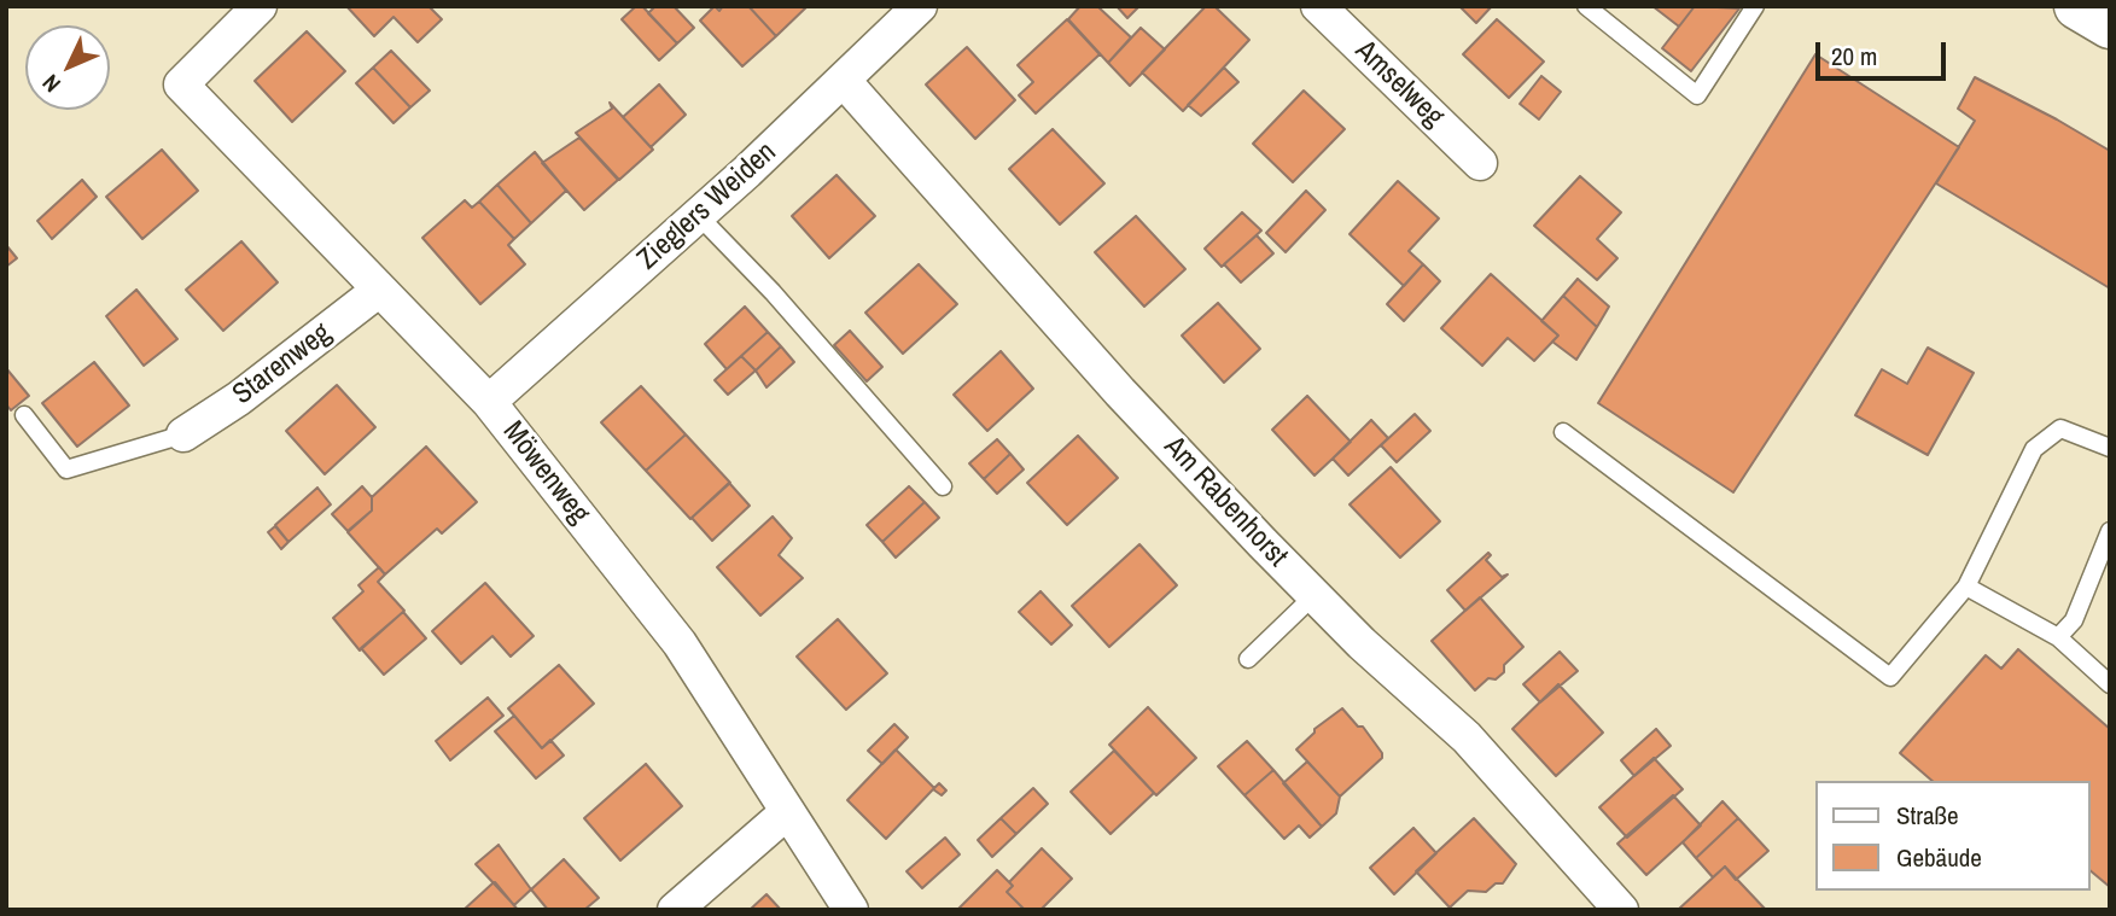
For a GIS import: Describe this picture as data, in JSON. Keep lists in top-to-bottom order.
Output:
{
  "streets": {
    "street": [
      "Amselweg",
      "Zieglers Weiden",
      "Starenweg",
      "Möwenweg",
      "Am Rabenhorst"
    ]
  },
  "crossings": [
    ["Zieglers Weiden", "Möwenweg"],
    ["Zieglers Weiden", "Am Rabenhorst"],
    ["Starenweg", "Möwenweg"]
  ],
  "legend": ["Straße", "Gebäude"],
  "scale_bar": "20 m",
  "north": "bottom left"
}
